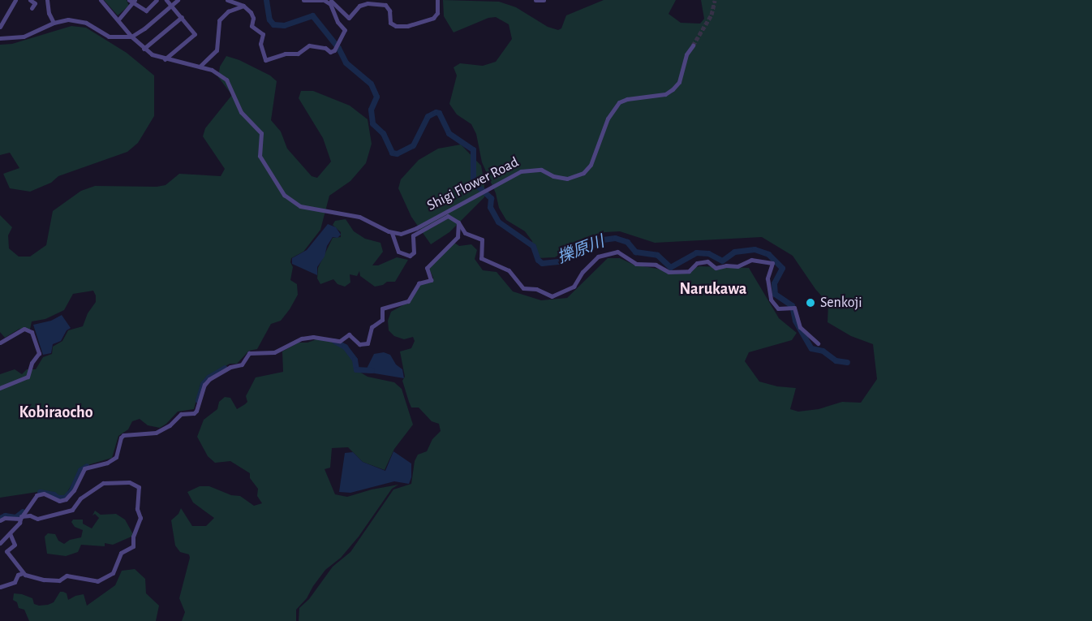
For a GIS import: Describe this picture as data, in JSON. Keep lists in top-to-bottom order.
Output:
{
  "streets": {
    "street": ["Shigi Flower Road"]
  },
  "districts": ["Narukawa", "Kobiraocho"],
  "water": ["擽原川"],
  "places": ["Senkoji"]
}
